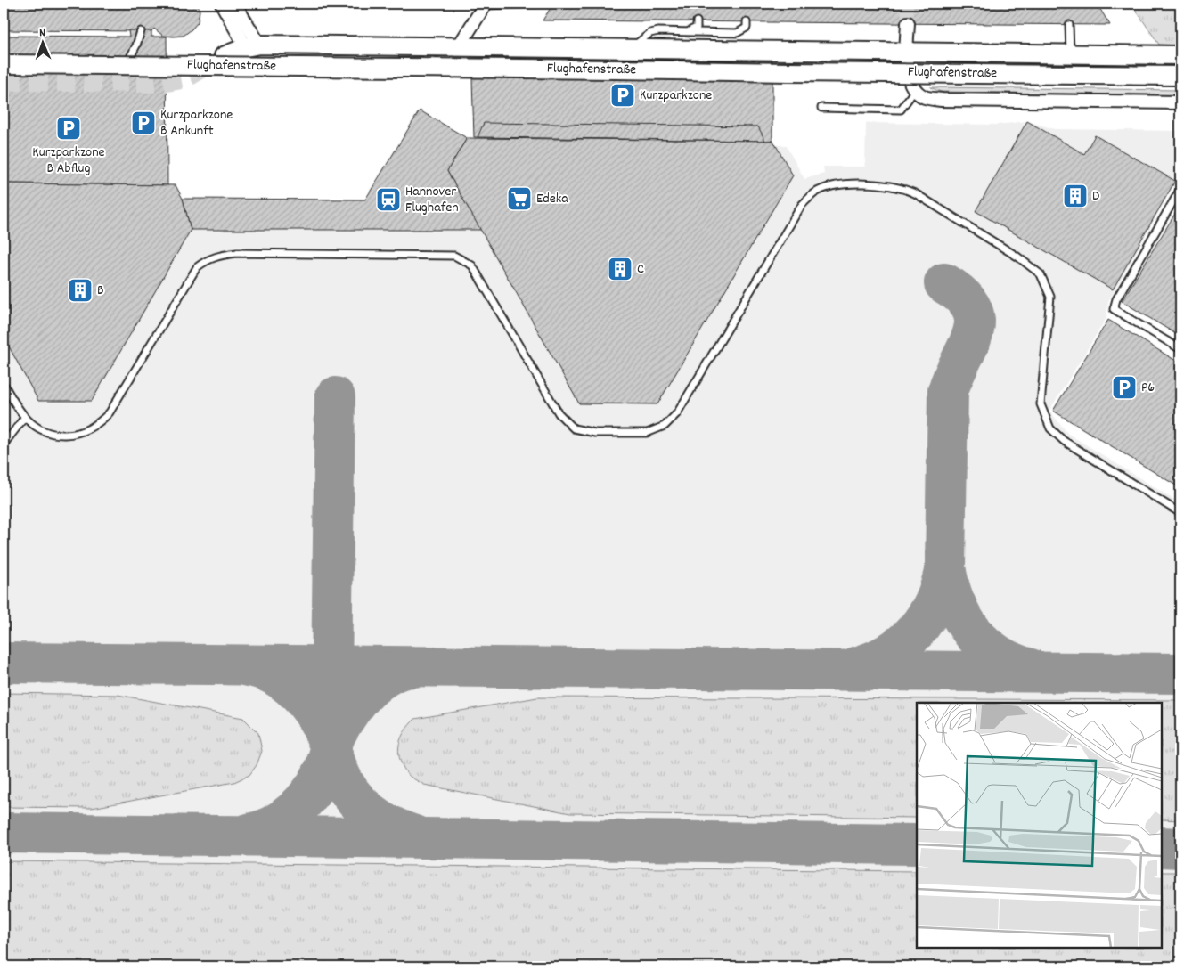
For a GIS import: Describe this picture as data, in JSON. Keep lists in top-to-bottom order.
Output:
{
  "streets": {
    "main road": ["Flughafenstraße"]
  },
  "places": {
    "parking": [
      "Kurzparkzone",
      "Kurzparkzone B Ankunft",
      "Kurzparkzone B Abflug",
      "P6"
    ],
    "building": ["D", "C", "B"],
    "supermarket": ["Edeka"],
    "station": ["Hannover Flughafen"]
  },
  "north": "top"
}
